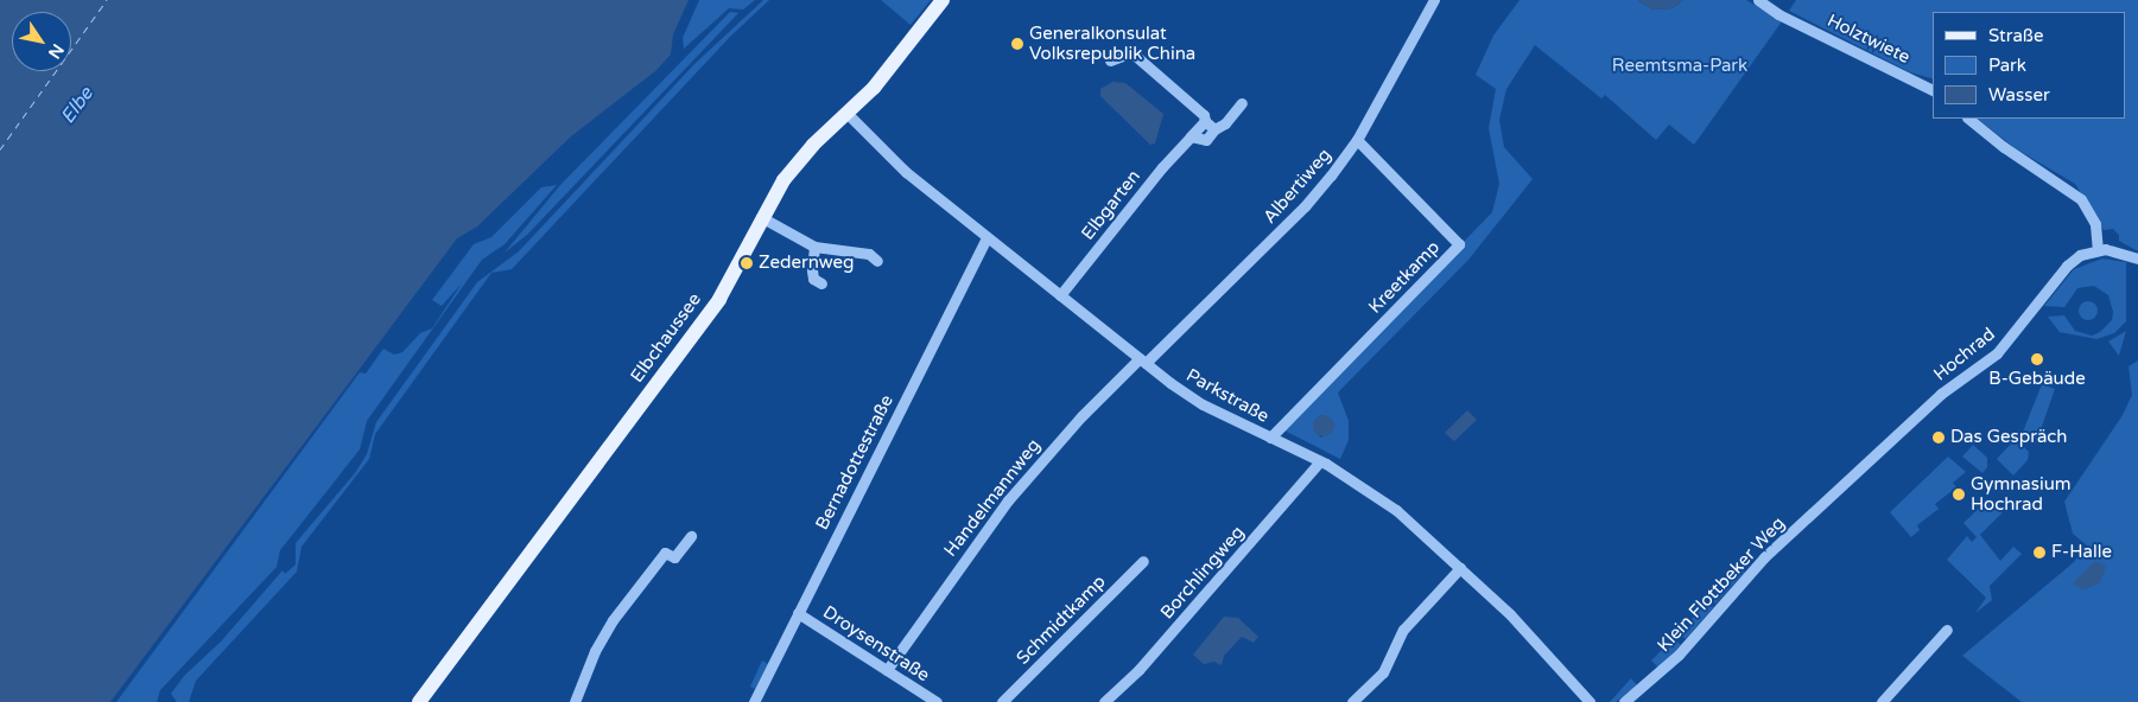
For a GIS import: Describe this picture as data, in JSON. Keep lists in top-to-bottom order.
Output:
{
  "streets": {
    "main road": ["Elbchaussee"],
    "street": [
      "Holztwiete",
      "Albertiweg",
      "Elbgarten",
      "Kreetkamp",
      "Hochrad",
      "Parkstraße",
      "Bernadottestraße",
      "Handelmannweg",
      "Borchlingweg",
      "Klein Flottbeker Weg",
      "Schmidtkamp",
      "Droysenstraße"
    ]
  },
  "crossings": [
    ["Albertiweg", "Kreetkamp"],
    ["Albertiweg", "Parkstraße"],
    ["Albertiweg", "Handelmannweg"],
    ["Elbgarten", "Parkstraße"],
    ["Kreetkamp", "Parkstraße"],
    ["Elbchaussee", "Parkstraße"],
    ["Hochrad", "Klein Flottbeker Weg"],
    ["Parkstraße", "Bernadottestraße"],
    ["Parkstraße", "Handelmannweg"],
    ["Parkstraße", "Borchlingweg"],
    ["Bernadottestraße", "Droysenstraße"],
    ["Handelmannweg", "Droysenstraße"]
  ],
  "water": ["Elbe"],
  "parks": ["Reemtsma-Park"],
  "places": [
    "Generalkonsulat Volksrepublik China",
    "Zedernweg",
    "B-Gebäude",
    "Das Gespräch",
    "Gymnasium Hochrad",
    "F-Halle"
  ],
  "legend": ["Straße", "Park", "Wasser"],
  "north": "bottom right"
}
